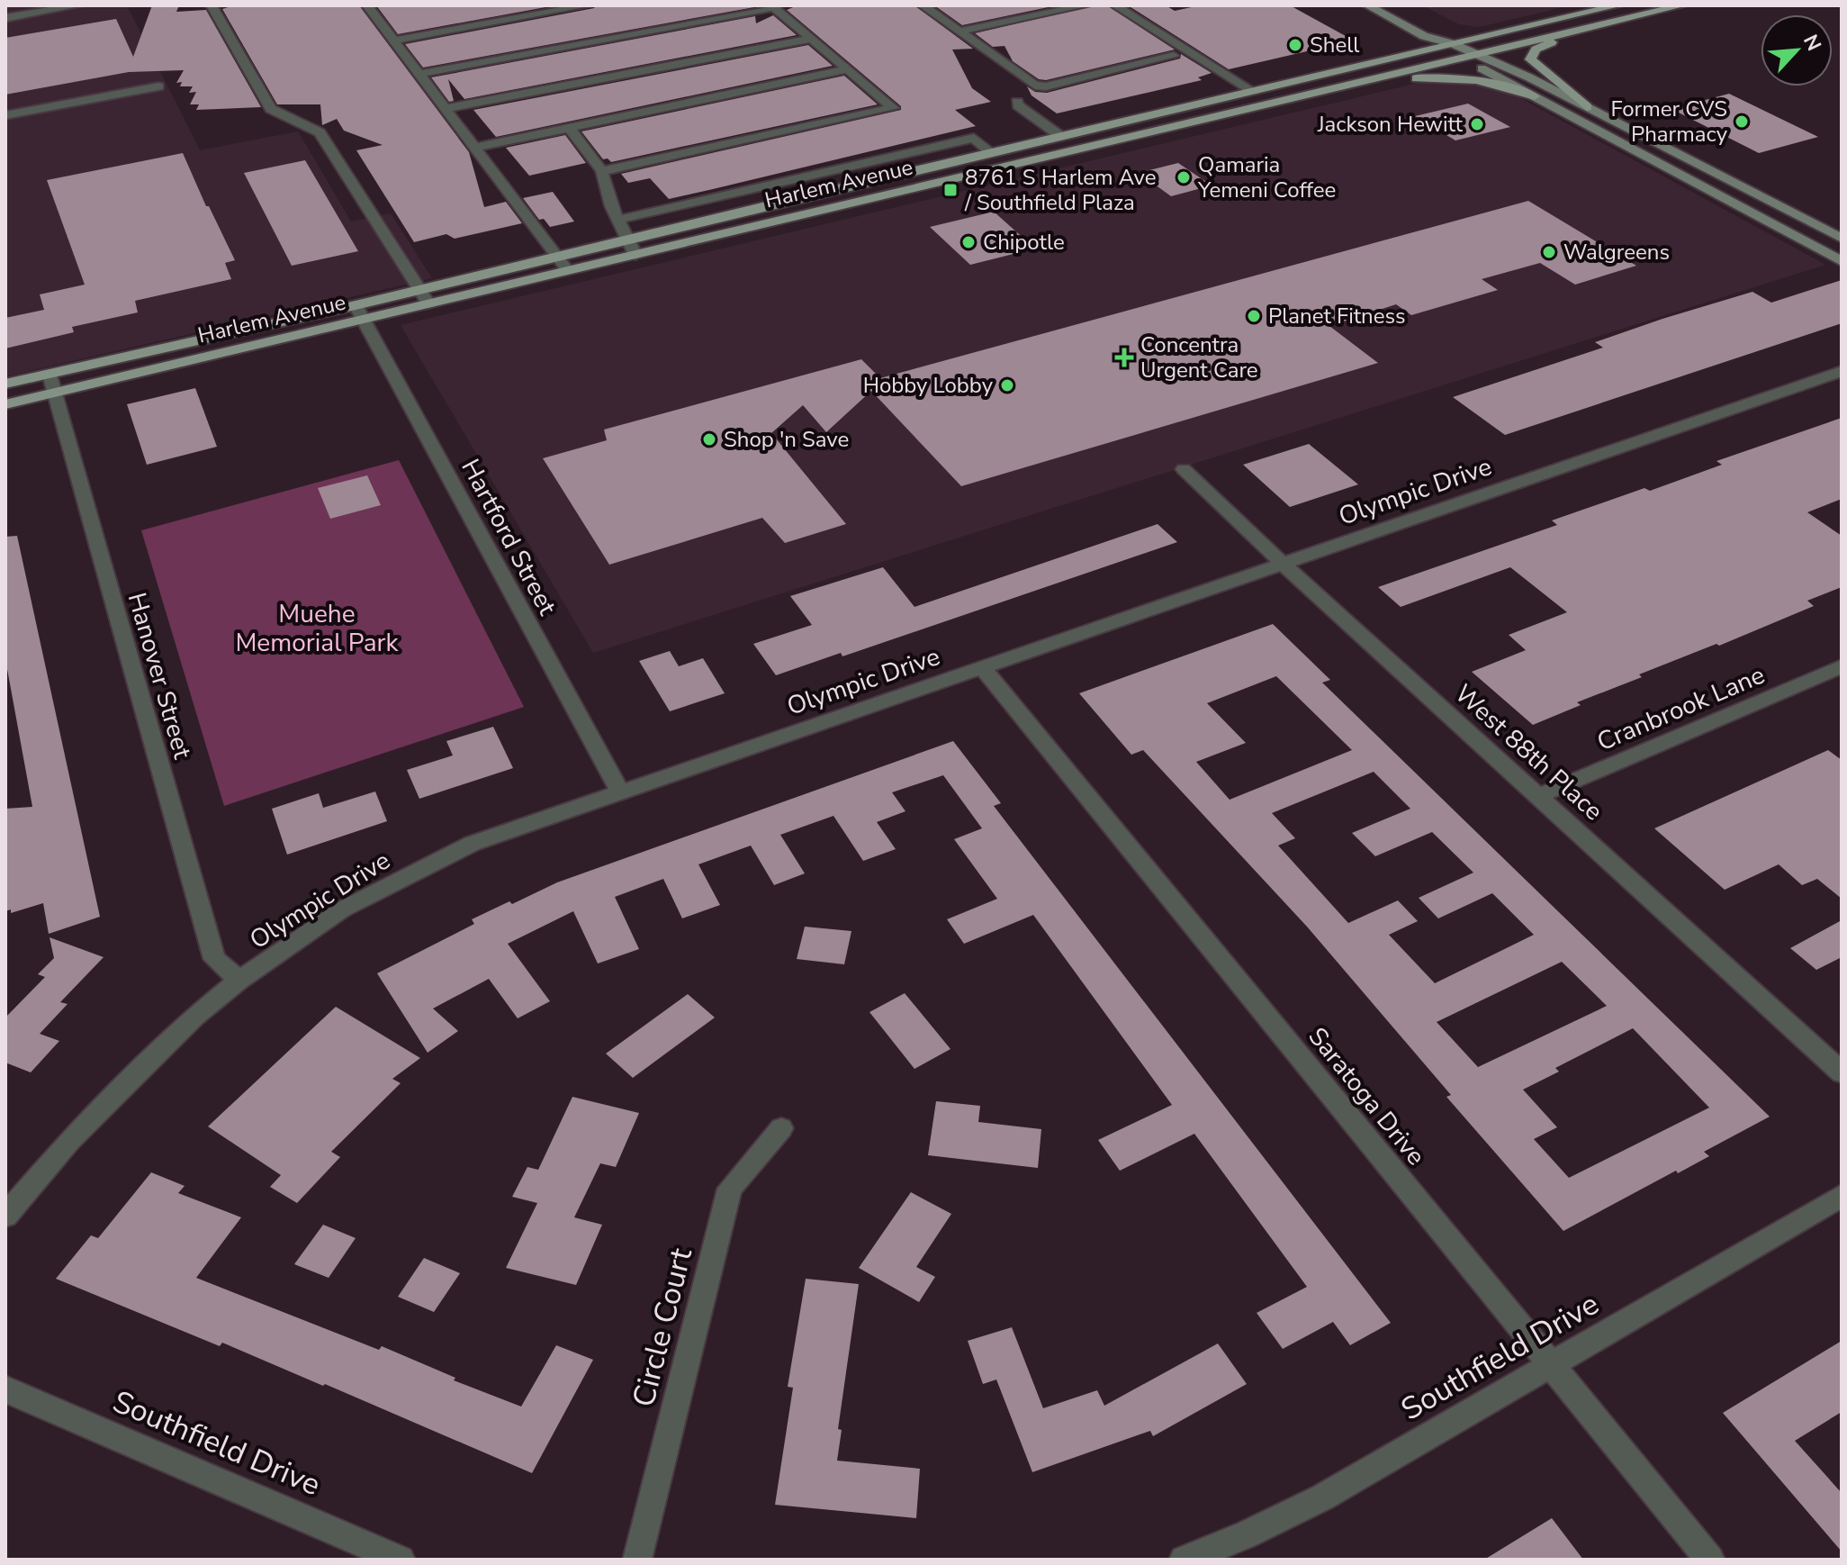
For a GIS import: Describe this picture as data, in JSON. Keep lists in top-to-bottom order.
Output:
{
  "streets": {
    "main road": ["Harlem Avenue"],
    "street": [
      "Olympic Drive",
      "Hartford Street",
      "Hanover Street",
      "Cranbrook Lane",
      "West 88th Place",
      "Saratoga Drive",
      "Circle Court",
      "Southfield Drive"
    ]
  },
  "crossings": [
    ["Harlem Avenue", "Hartford Street"],
    ["Harlem Avenue", "Hanover Street"],
    ["Olympic Drive", "Hartford Street"],
    ["Olympic Drive", "Hanover Street"],
    ["Olympic Drive", "West 88th Place"],
    ["Olympic Drive", "Saratoga Drive"],
    ["Cranbrook Lane", "West 88th Place"],
    ["Saratoga Drive", "Southfield Drive"]
  ],
  "parks": ["Muehe Memorial Park"],
  "places": {
    "other": [
      "Shell",
      "Former CVS Pharmacy",
      "Jackson Hewitt",
      "Qamaria Yemeni Coffee",
      "Chipotle",
      "Walgreens",
      "Planet Fitness",
      "Hobby Lobby",
      "Shop 'n Save"
    ],
    "transit": ["8761 S Harlem Ave / Southfield Plaza"],
    "health": ["Concentra Urgent Care"]
  },
  "north": "top right"
}
